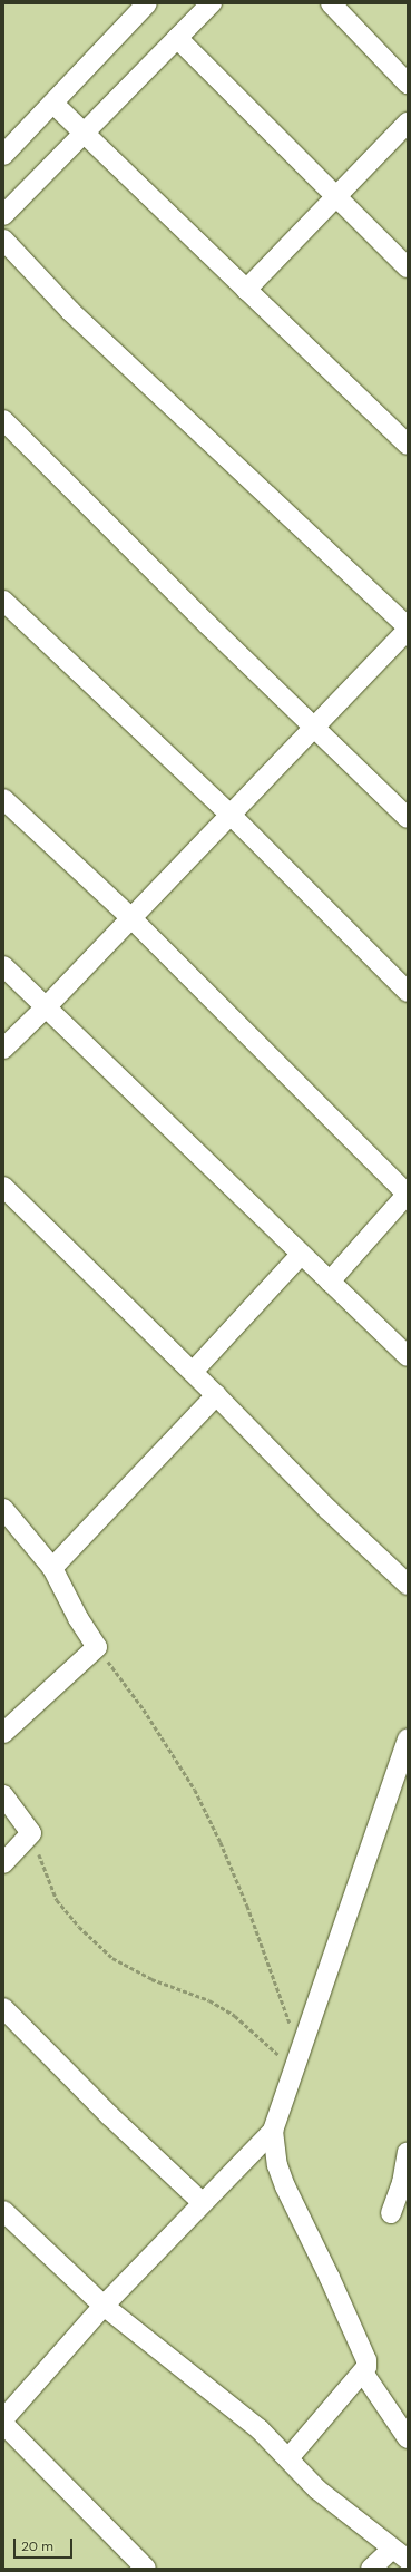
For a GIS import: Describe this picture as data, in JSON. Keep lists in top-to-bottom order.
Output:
{
  "scale_bar": "20 m"
}
